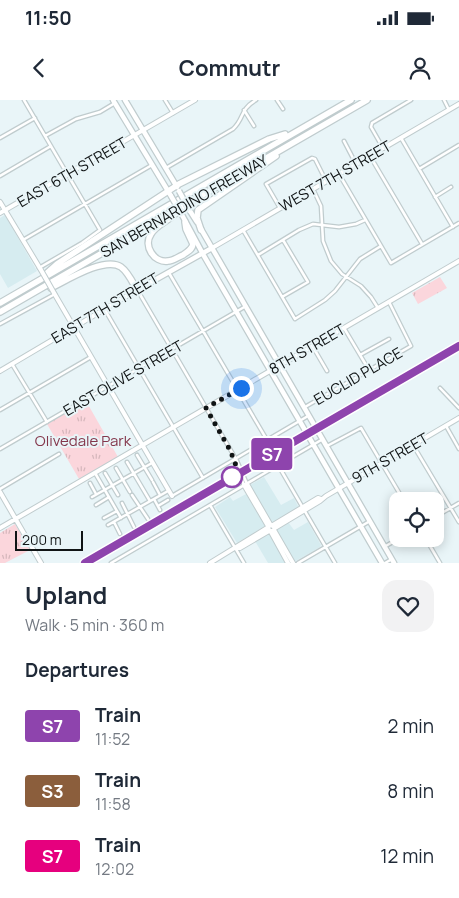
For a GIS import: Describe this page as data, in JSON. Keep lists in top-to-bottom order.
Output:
{
  "streets": {
    "highway": ["SAN BERNARDINO FREEWAY"],
    "main road": ["EAST 7TH STREET"],
    "street": [
      "EAST 6TH STREET",
      "WEST 7TH STREET",
      "8TH STREET",
      "EUCLID PLACE",
      "EAST OLIVE STREET",
      "9TH STREET"
    ]
  },
  "crossings": [
    ["WEST 7TH STREET", "EAST 7TH STREET"],
    ["8TH STREET", "EUCLID PLACE"]
  ],
  "parks": ["Olivedale Park"],
  "scale_bar": "200 m",
  "page": {
    "status": "11:50",
    "header": "Commutr",
    "on_map": "S7",
    "scale": "200 m",
    "heading": [
      ["Upland", "Walk · 5 min · 360 m"],
      "Departures"
    ],
    "list": [
      {
        "mark": "S7",
        "name": "Train",
        "note": "11:52",
        "value": "2 min"
      },
      {
        "mark": "S3",
        "name": "Train",
        "note": "11:58",
        "value": "8 min"
      },
      {
        "mark": "S7",
        "name": "Train",
        "note": "12:02",
        "value": "12 min"
      }
    ]
  }
}
